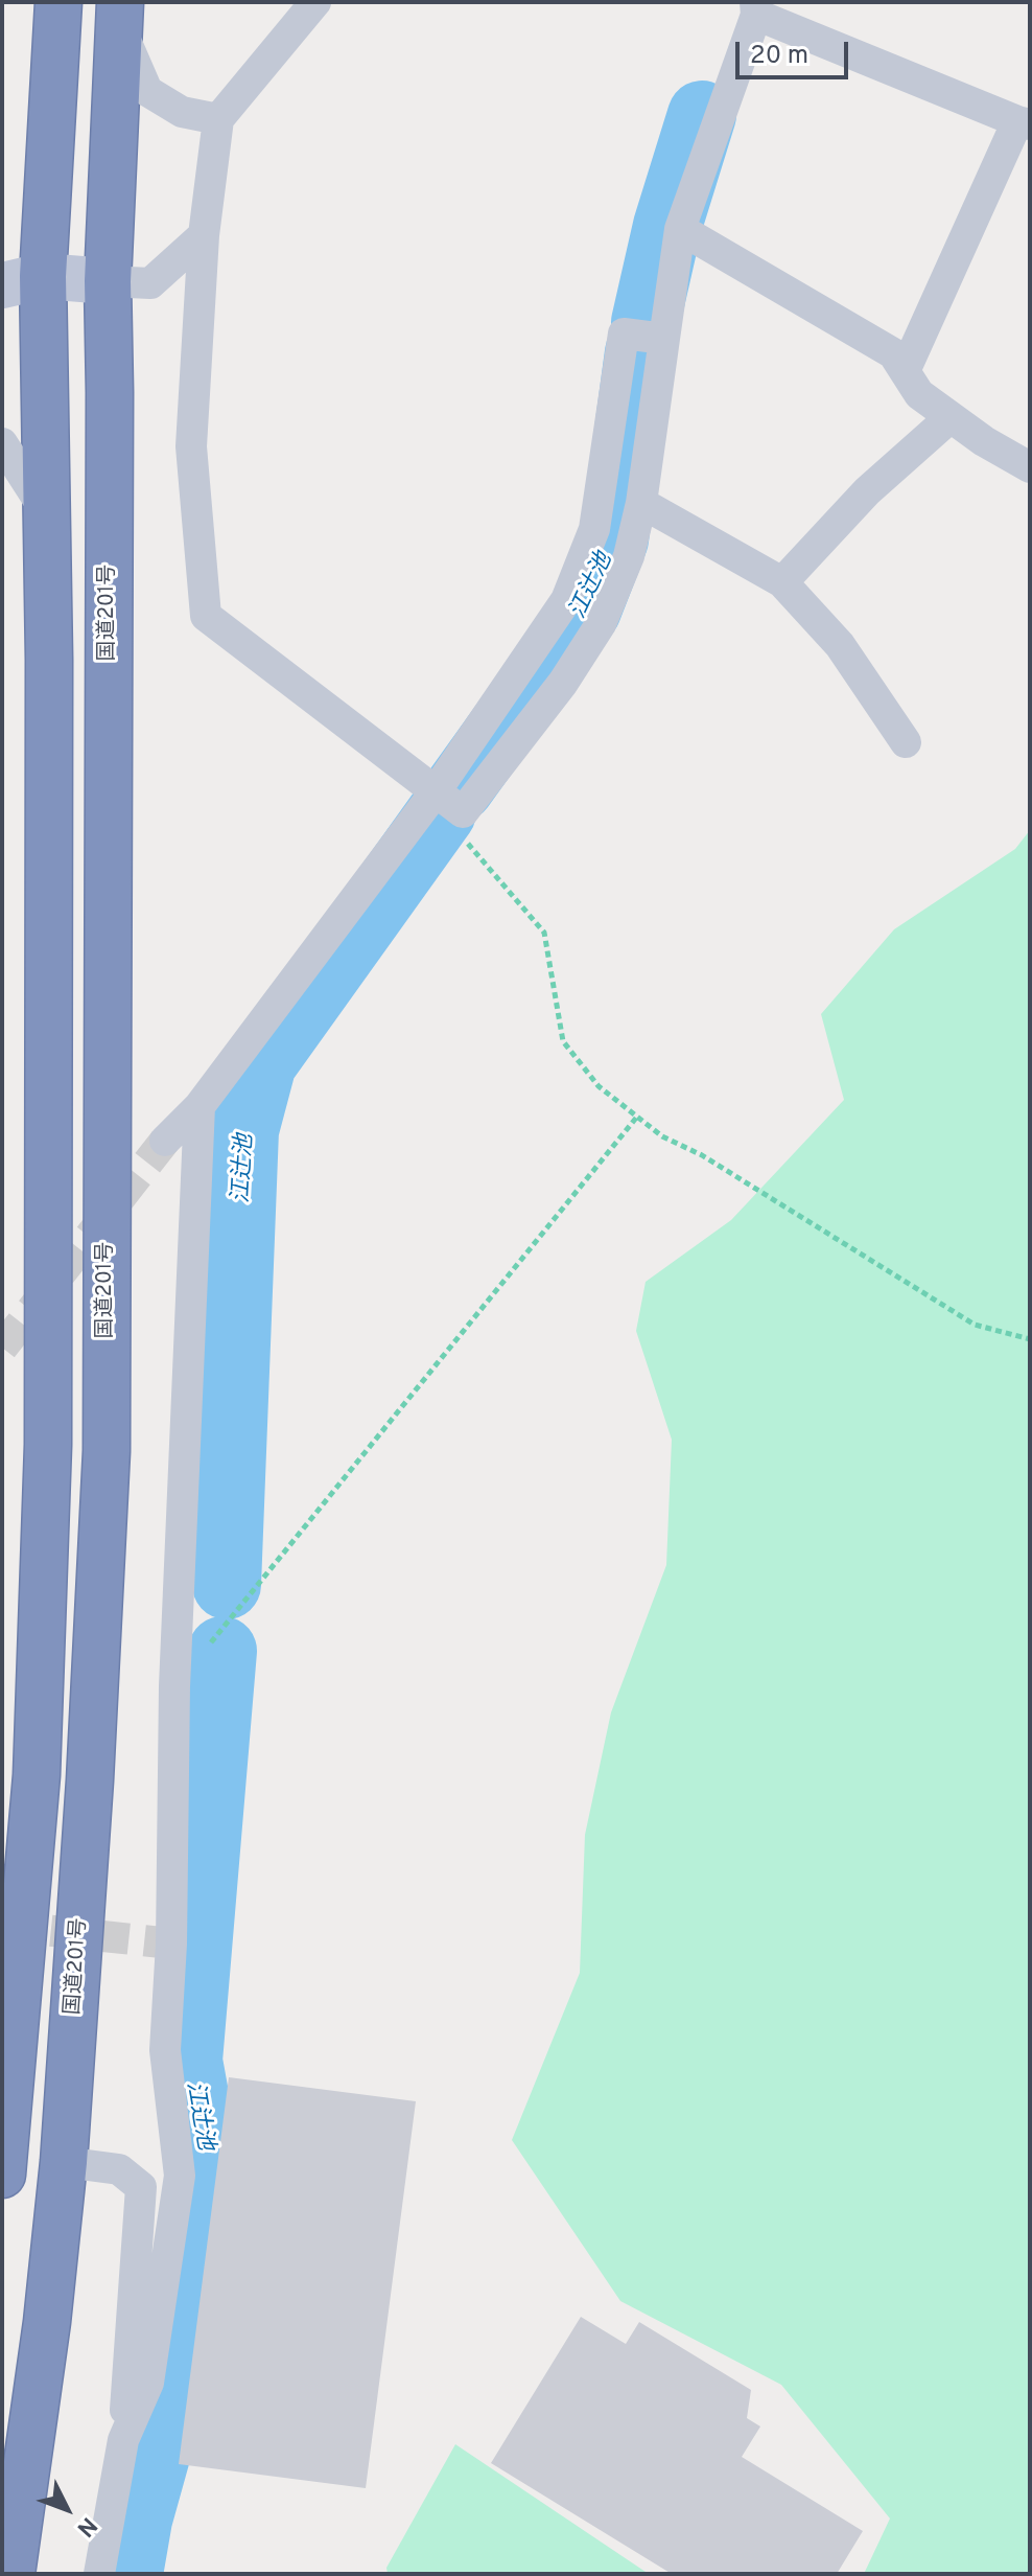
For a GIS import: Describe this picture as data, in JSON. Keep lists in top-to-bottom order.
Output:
{
  "streets": {
    "highway": ["国道201号"]
  },
  "water": ["江辻池"],
  "scale_bar": "20 m",
  "north": "bottom right"
}
